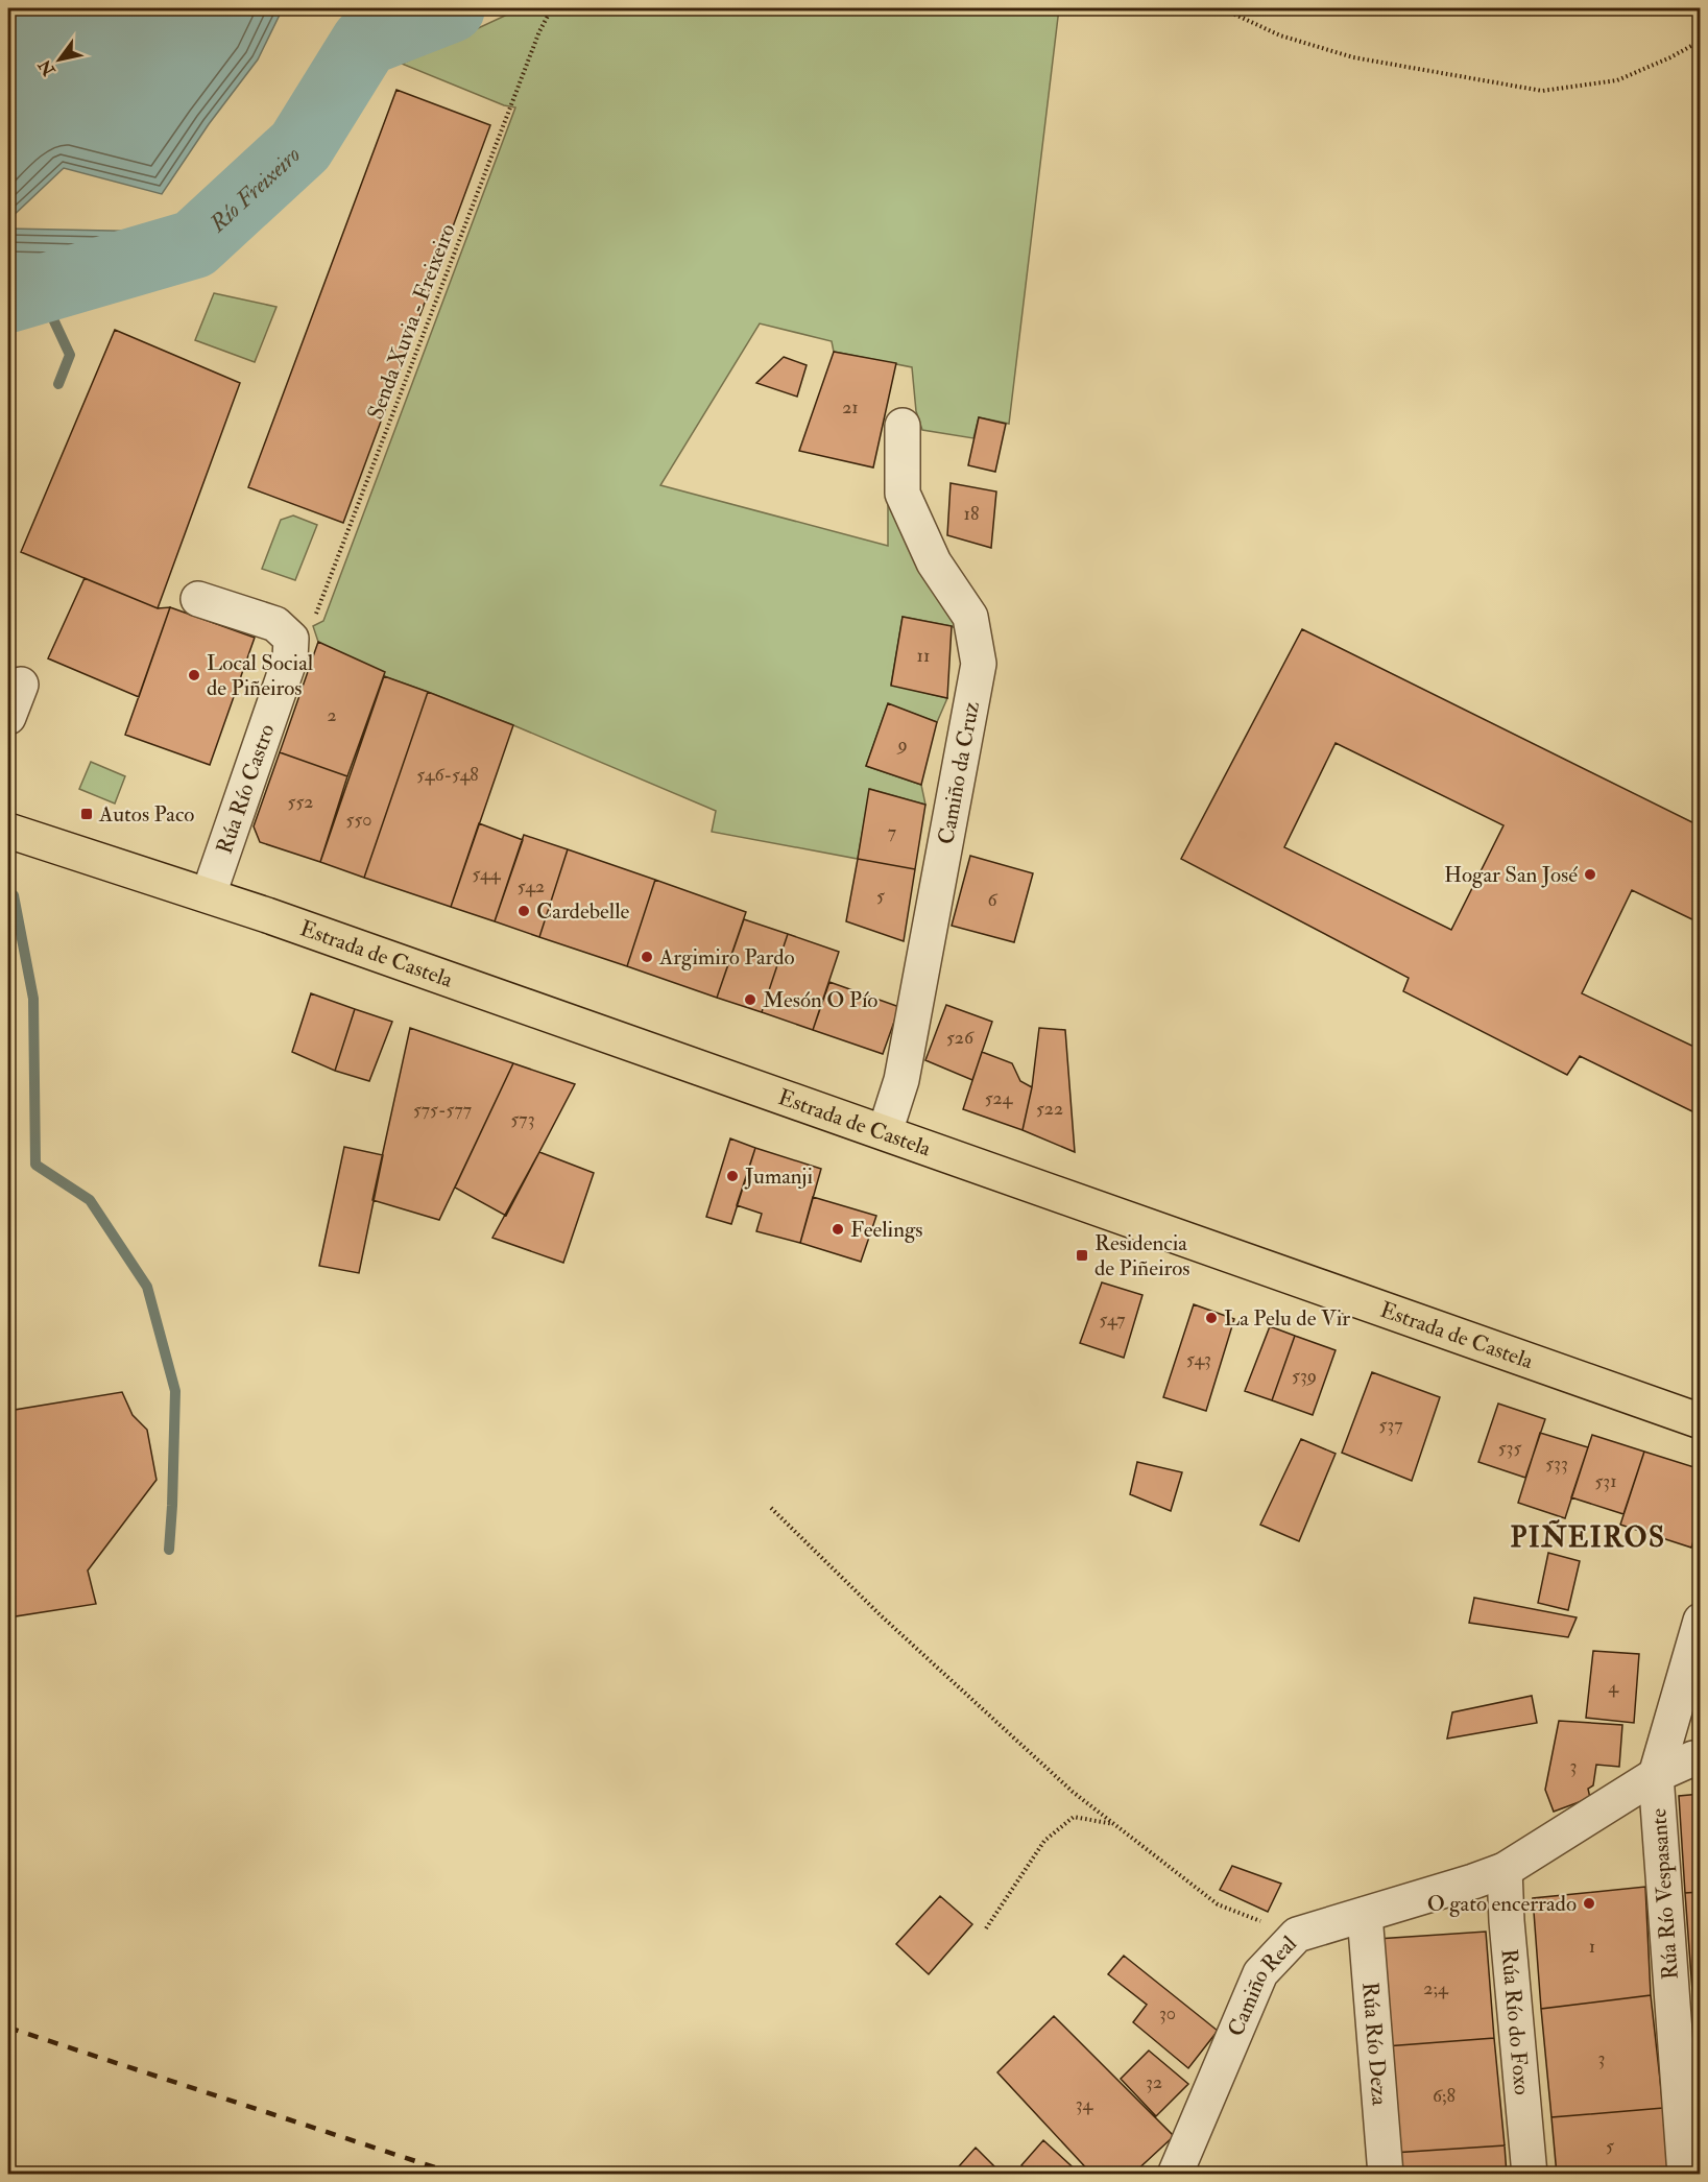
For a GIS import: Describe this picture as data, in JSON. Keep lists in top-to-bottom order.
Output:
{
  "streets": {
    "main road": ["Estrada de Castela"],
    "street": [
      "Camiño da Cruz",
      "Rúa Río Castro",
      "Rúa Río Vespasante",
      "Camiño Real",
      "Rúa Río do Foxo",
      "Rúa Río Deza"
    ],
    "path": ["Senda Xuvia - Freixeiro"]
  },
  "crossings": [
    ["Senda Xuvia - Freixeiro", "Rúa Río Castro"],
    ["Camiño da Cruz", "Estrada de Castela"],
    ["Rúa Río Castro", "Estrada de Castela"],
    ["Rúa Río Vespasante", "Camiño Real"],
    ["Camiño Real", "Rúa Río do Foxo"],
    ["Camiño Real", "Rúa Río Deza"]
  ],
  "districts": ["PIÑEIROS"],
  "water": ["Río Freixeiro"],
  "places": {
    "other": [
      "Local Social de Piñeiros",
      "Hogar San José",
      "Cardebelle",
      "Argimiro Pardo",
      "Mesón O Pío",
      "Jumanji",
      "Feelings",
      "La Pelu de Vir",
      "O gato encerrado"
    ],
    "transit": ["Autos Paco", "Residencia de Piñeiros"]
  },
  "house_numbers": [
    "21",
    "18",
    "11",
    "2",
    "9",
    "546-548",
    "552",
    "550",
    "7",
    "544",
    "542",
    "5",
    "6",
    "526",
    "524",
    "522",
    "575-577",
    "573",
    "547",
    "543",
    "539",
    "537",
    "535",
    "533",
    "531",
    "4",
    "3",
    "1",
    "2;4",
    "30",
    "3",
    "32",
    "6;8",
    "34",
    "5"
  ],
  "north": "bottom left"
}
